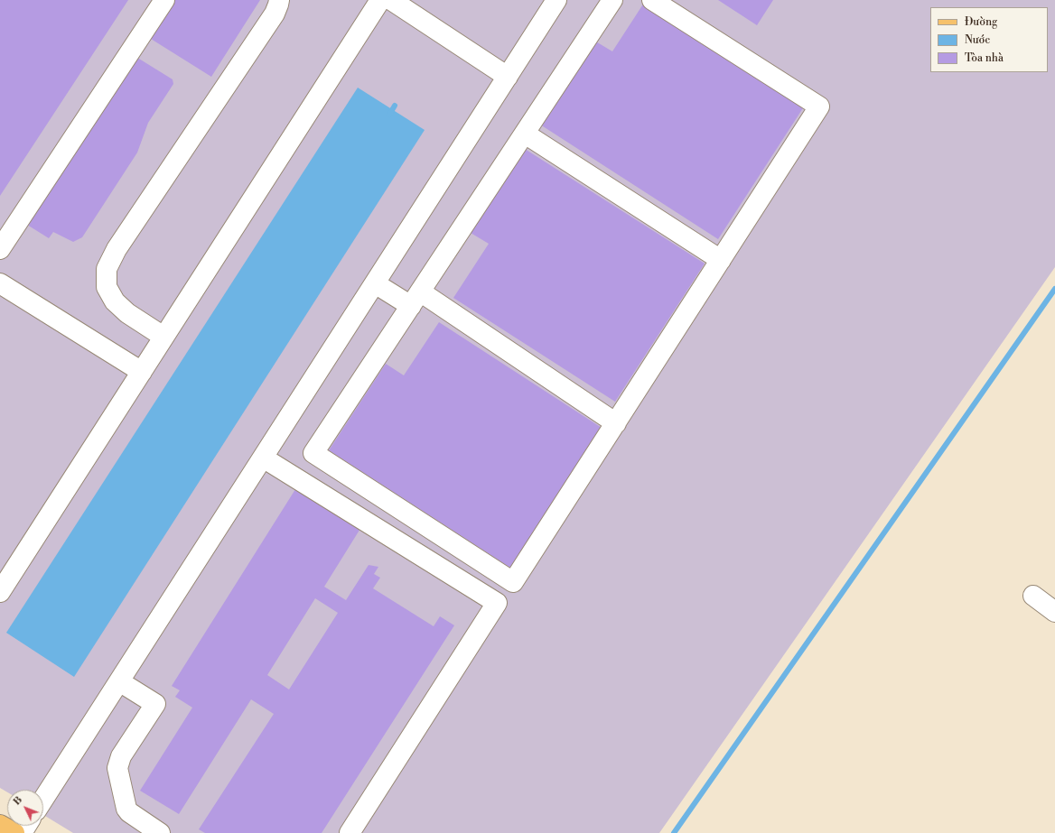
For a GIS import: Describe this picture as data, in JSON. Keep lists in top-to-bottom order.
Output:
{
  "legend": ["Đường", "Nước", "Tòa nhà"],
  "north": "top left"
}
